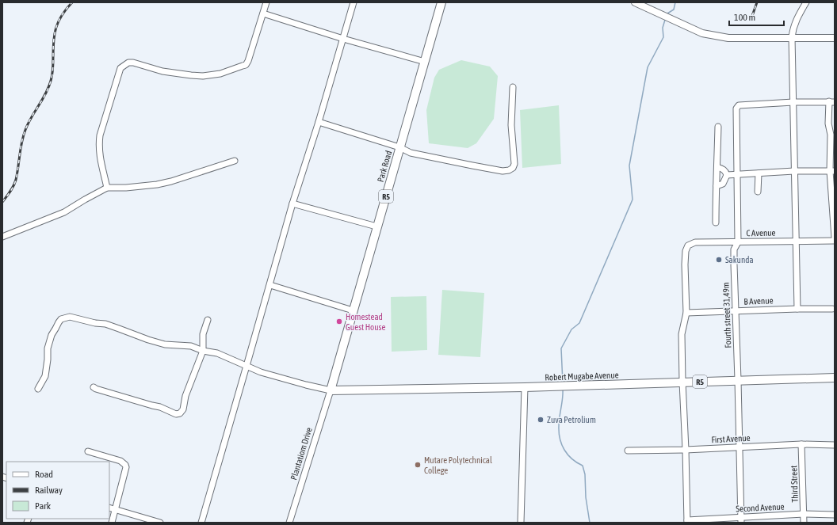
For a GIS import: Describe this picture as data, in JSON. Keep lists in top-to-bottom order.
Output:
{
  "streets": {
    "highway": ["Park Road", "R5", "Robert Mugabe Avenue"],
    "street": [
      "C Avenue",
      "B Avenue",
      "Fourth street 31,49m",
      "First Avenue",
      "Plantatiom Drive",
      "Third Street",
      "Second Avenue"
    ]
  },
  "crossings": [
    ["Park Road", "Robert Mugabe Avenue"],
    ["Park Road", "Plantatiom Drive"],
    ["C Avenue", "B Avenue"],
    ["C Avenue", "Fourth street 31,49m"],
    ["B Avenue", "Fourth street 31,49m"],
    ["Fourth street 31,49m", "Robert Mugabe Avenue"],
    ["Fourth street 31,49m", "First Avenue"],
    ["Fourth street 31,49m", "Second Avenue"],
    ["Robert Mugabe Avenue", "Plantatiom Drive"],
    ["First Avenue", "Third Street"],
    ["Third Street", "Second Avenue"]
  ],
  "places": [
    "Sakunda",
    "Homestead Guest House",
    "Zuva Petrolium",
    "Mutare Polytechnical College"
  ],
  "legend": ["Road", "Railway", "Park"],
  "scale_bar": "100 m"
}
